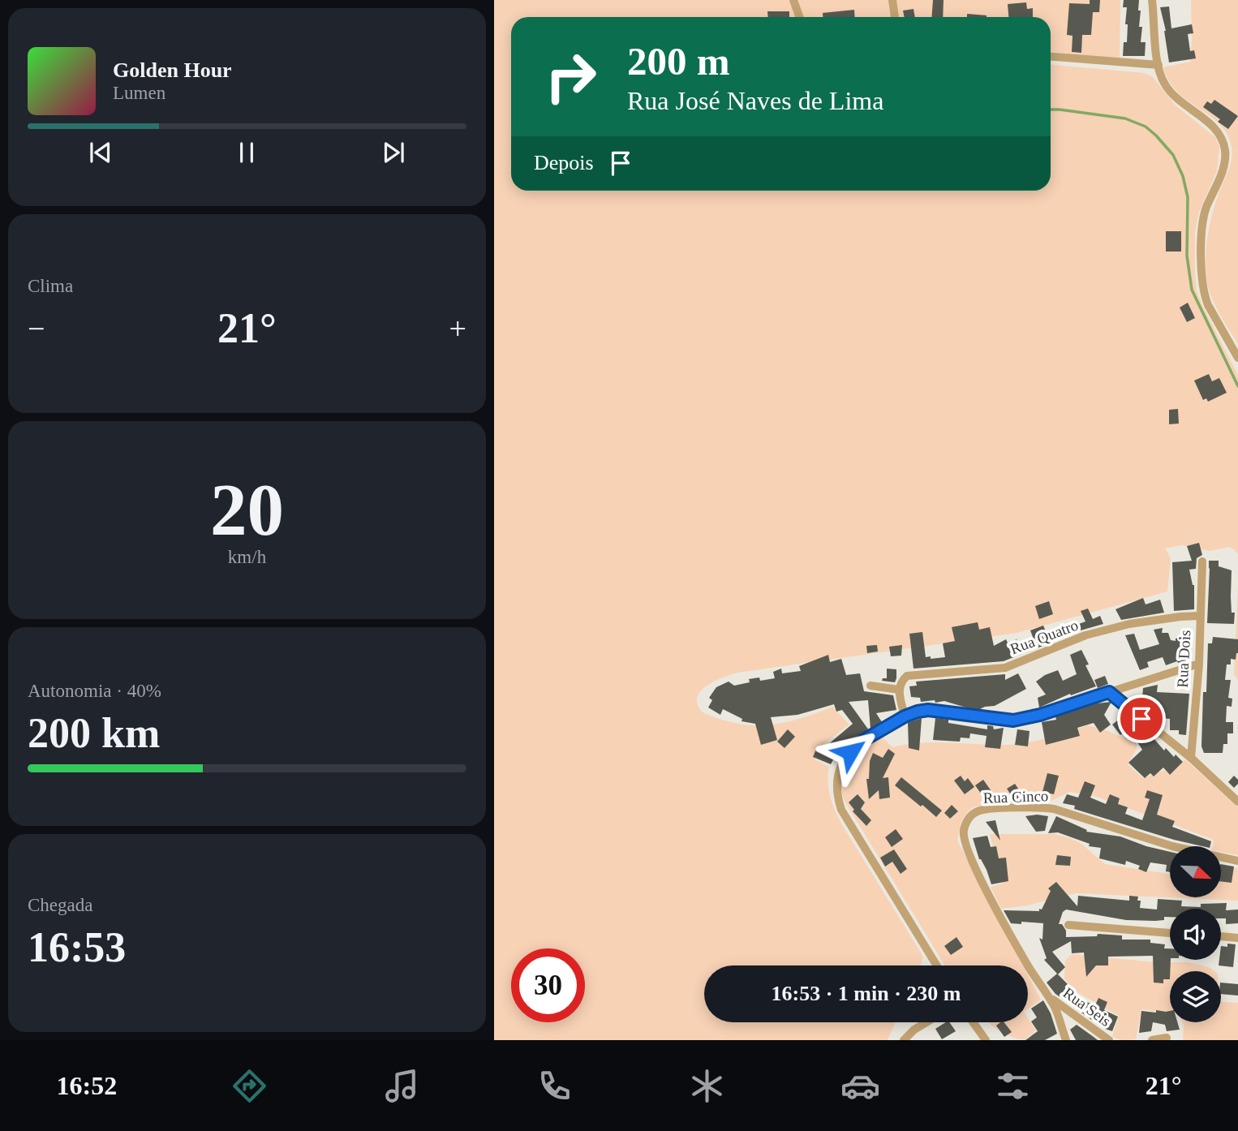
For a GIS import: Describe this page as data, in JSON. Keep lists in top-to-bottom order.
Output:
{
  "streets": {
    "street": [
      "Rua Quatro",
      "Rua Dois",
      "Rua Cinco",
      "Rua Seis"
    ]
  },
  "crossings": [
    ["Rua Quatro", "Rua Dois"],
    ["Rua Cinco", "Rua Seis"]
  ],
  "north": "bottom right",
  "page": {
    "turn": ["200 m", "Rua José Naves de Lima"],
    "song": ["Golden Hour", "Lumen"],
    "then": "Depois",
    "tile": [
      "Clima",
      ["20", "km/h"],
      ["Autonomia · 40%", "200 km"],
      ["Chegada", "16:53"]
    ],
    "heat": ["−", "21°", "+"],
    "limit": "30",
    "trip": "16:53 · 1 min · 230 m",
    "tabs": ["16:52", "21°"]
  }
}
